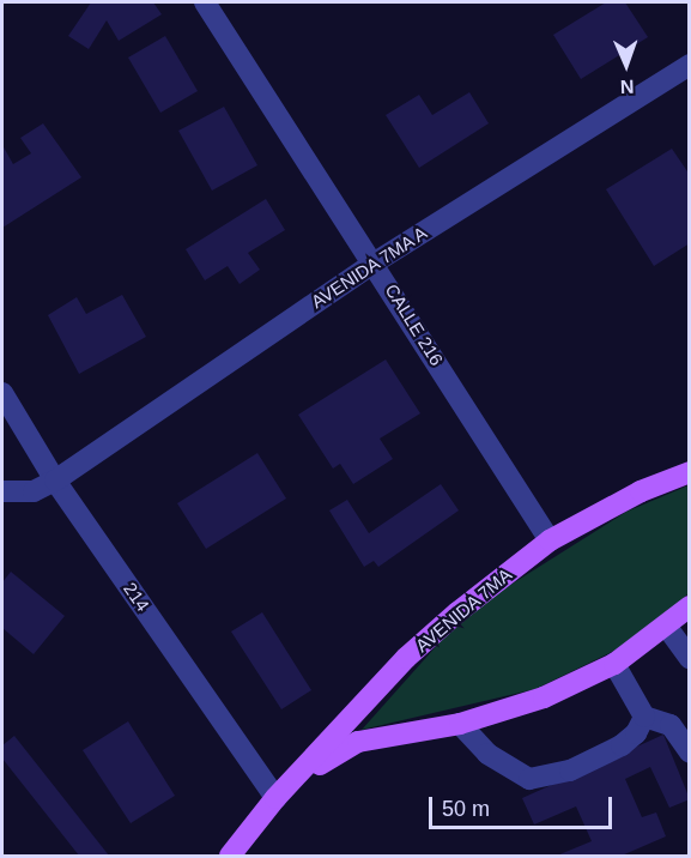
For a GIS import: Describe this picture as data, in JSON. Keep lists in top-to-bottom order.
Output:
{
  "streets": {
    "main road": ["AVENIDA 7MA"],
    "street": ["AVENIDA 7MA A", "CALLE 216", "214"]
  },
  "crossings": [
    ["AVENIDA 7MA A", "CALLE 216"],
    ["AVENIDA 7MA A", "214"],
    ["CALLE 216", "AVENIDA 7MA"],
    ["214", "AVENIDA 7MA"]
  ],
  "scale_bar": "50 m",
  "north": "bottom"
}
